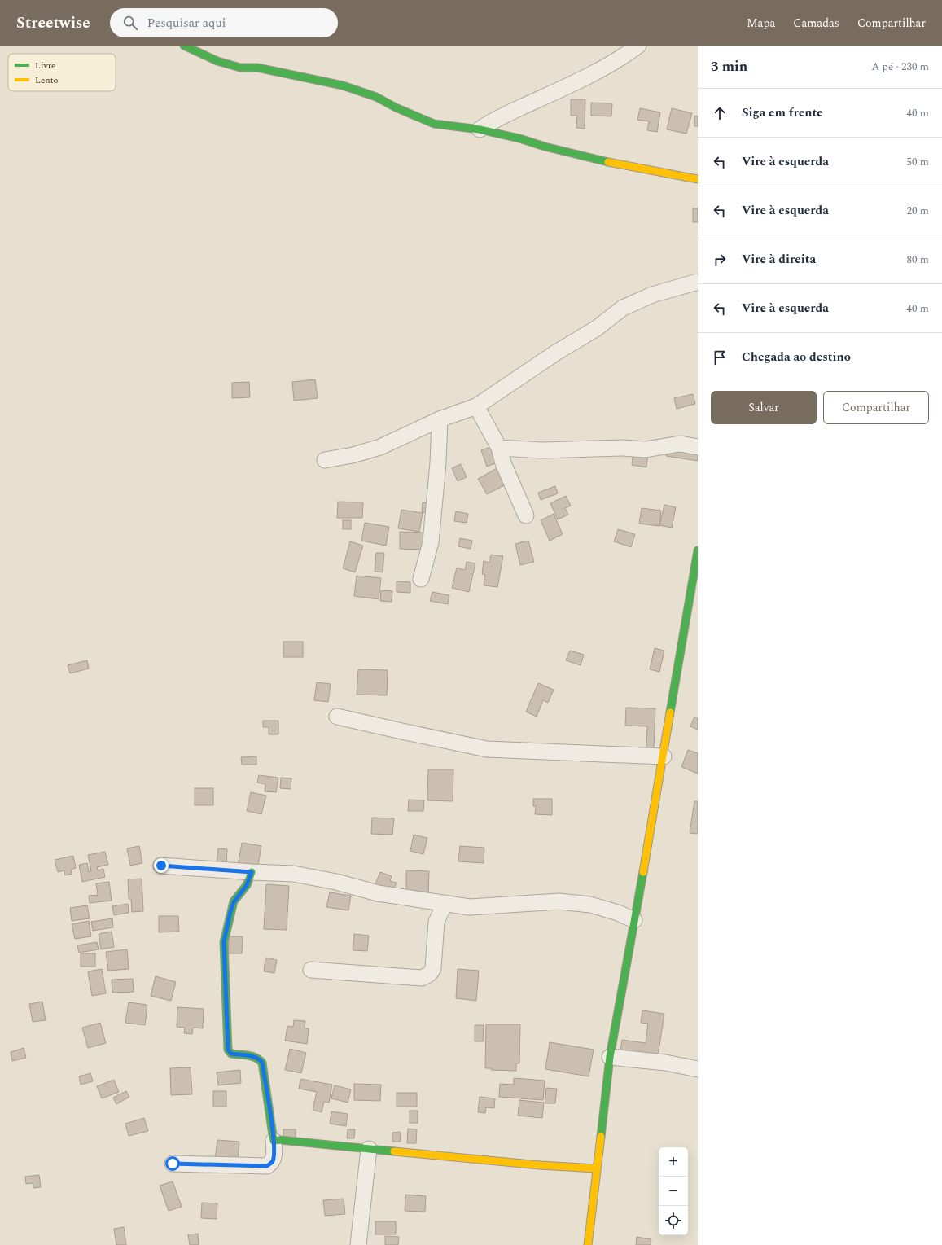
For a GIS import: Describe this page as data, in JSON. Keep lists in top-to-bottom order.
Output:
{
  "legend": ["Livre", "Lento"],
  "page": {
    "header": "Streetwise",
    "search": "Pesquisar aqui",
    "nav": ["Mapa", "Camadas", "Compartilhar"],
    "heading": ["3 min", "A pé · 230 m"],
    "list": [
      ["Siga em frente", "40 m"],
      ["Vire à esquerda", "50 m"],
      ["Vire à esquerda", "20 m"],
      ["Vire à direita", "80 m"],
      ["Vire à esquerda", "40 m"],
      "Chegada ao destino"
    ],
    "buttons": ["Salvar", "Compartilhar"],
    "map_buttons": ["+", "−"]
  }
}
